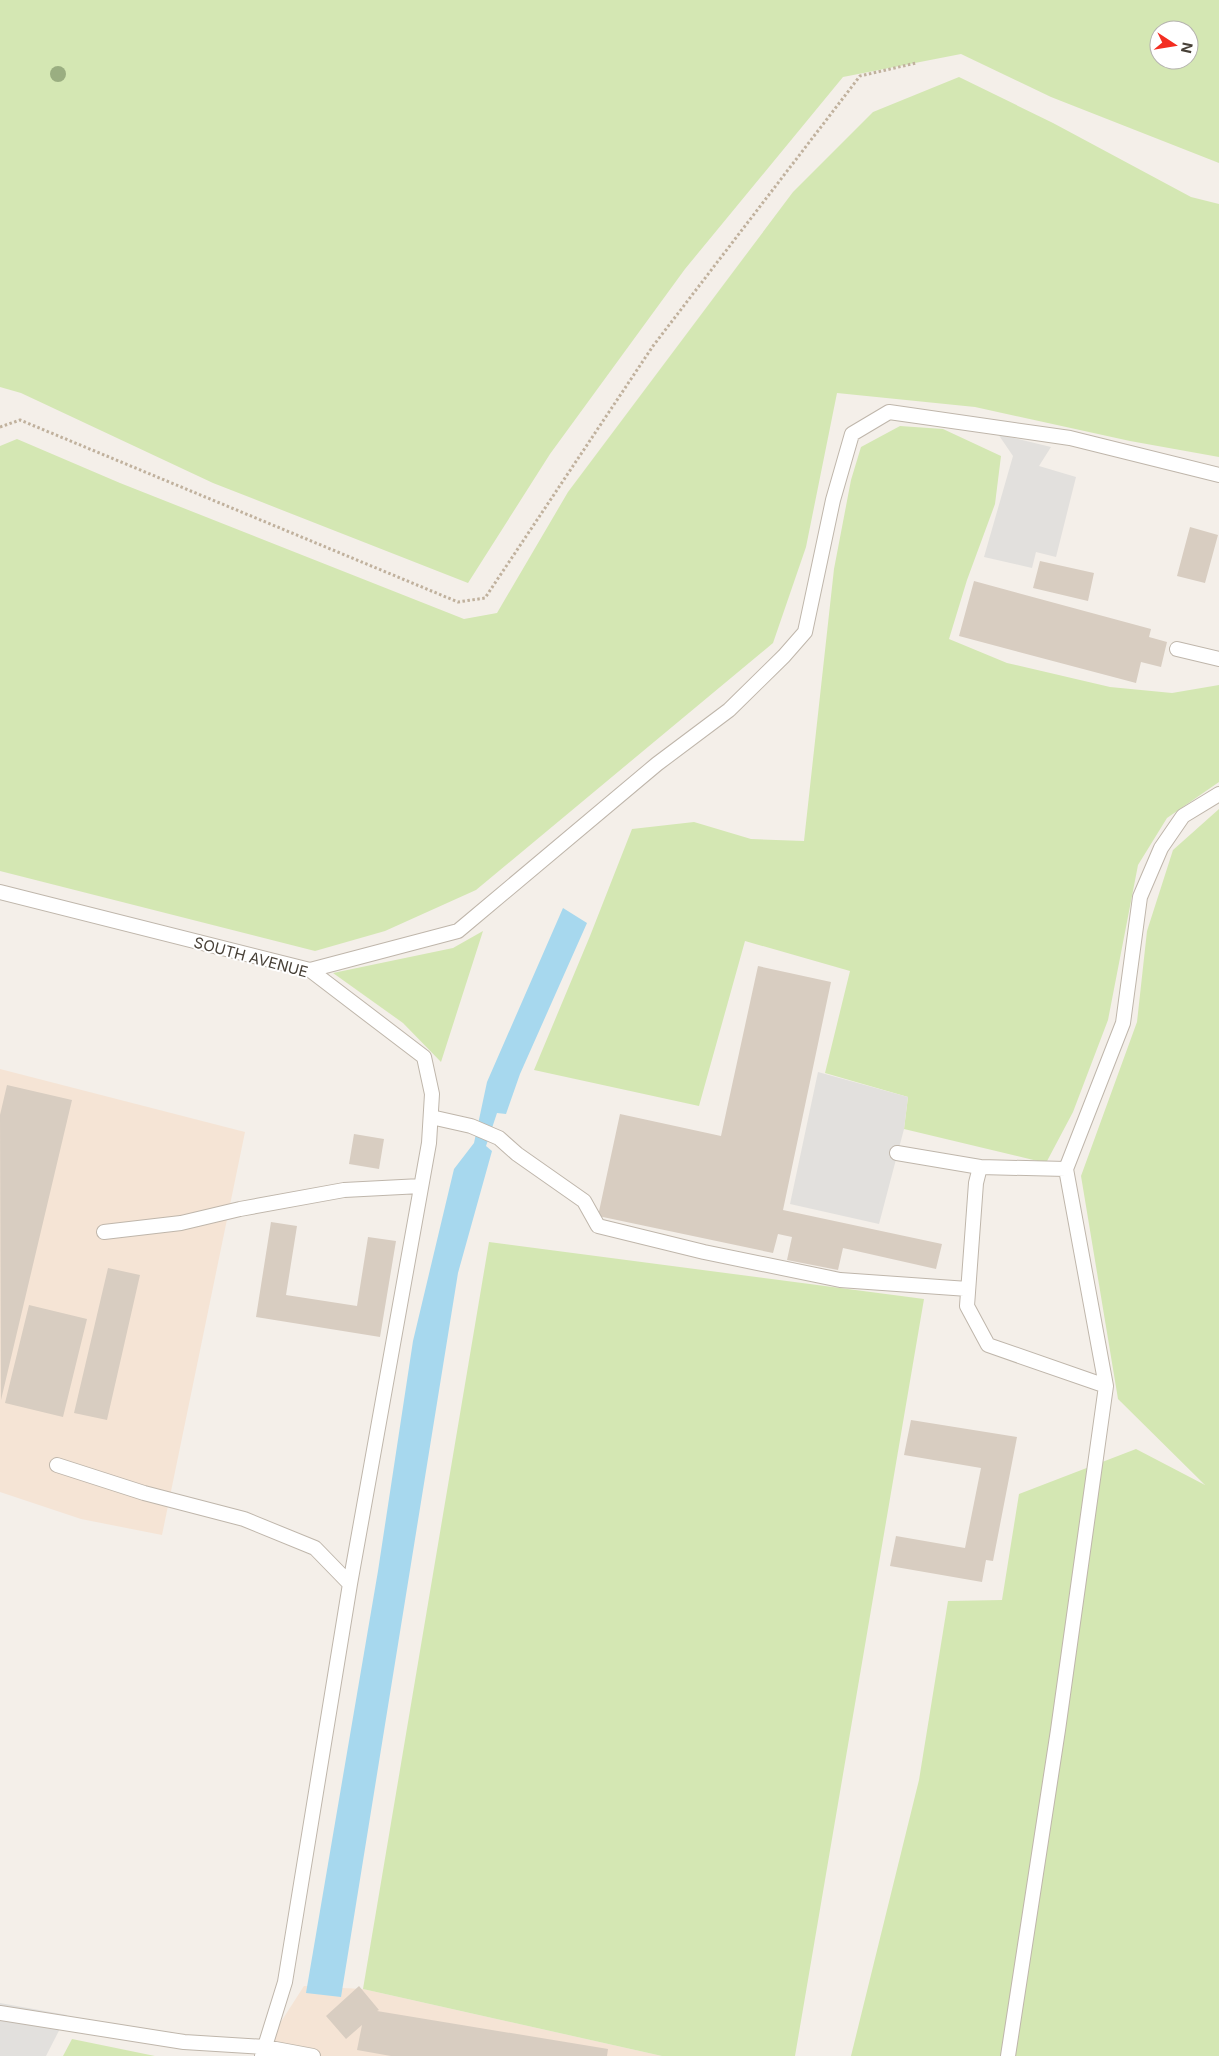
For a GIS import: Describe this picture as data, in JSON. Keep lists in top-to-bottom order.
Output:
{
  "streets": {
    "lane": ["SOUTH AVENUE"]
  },
  "north": "right"
}
